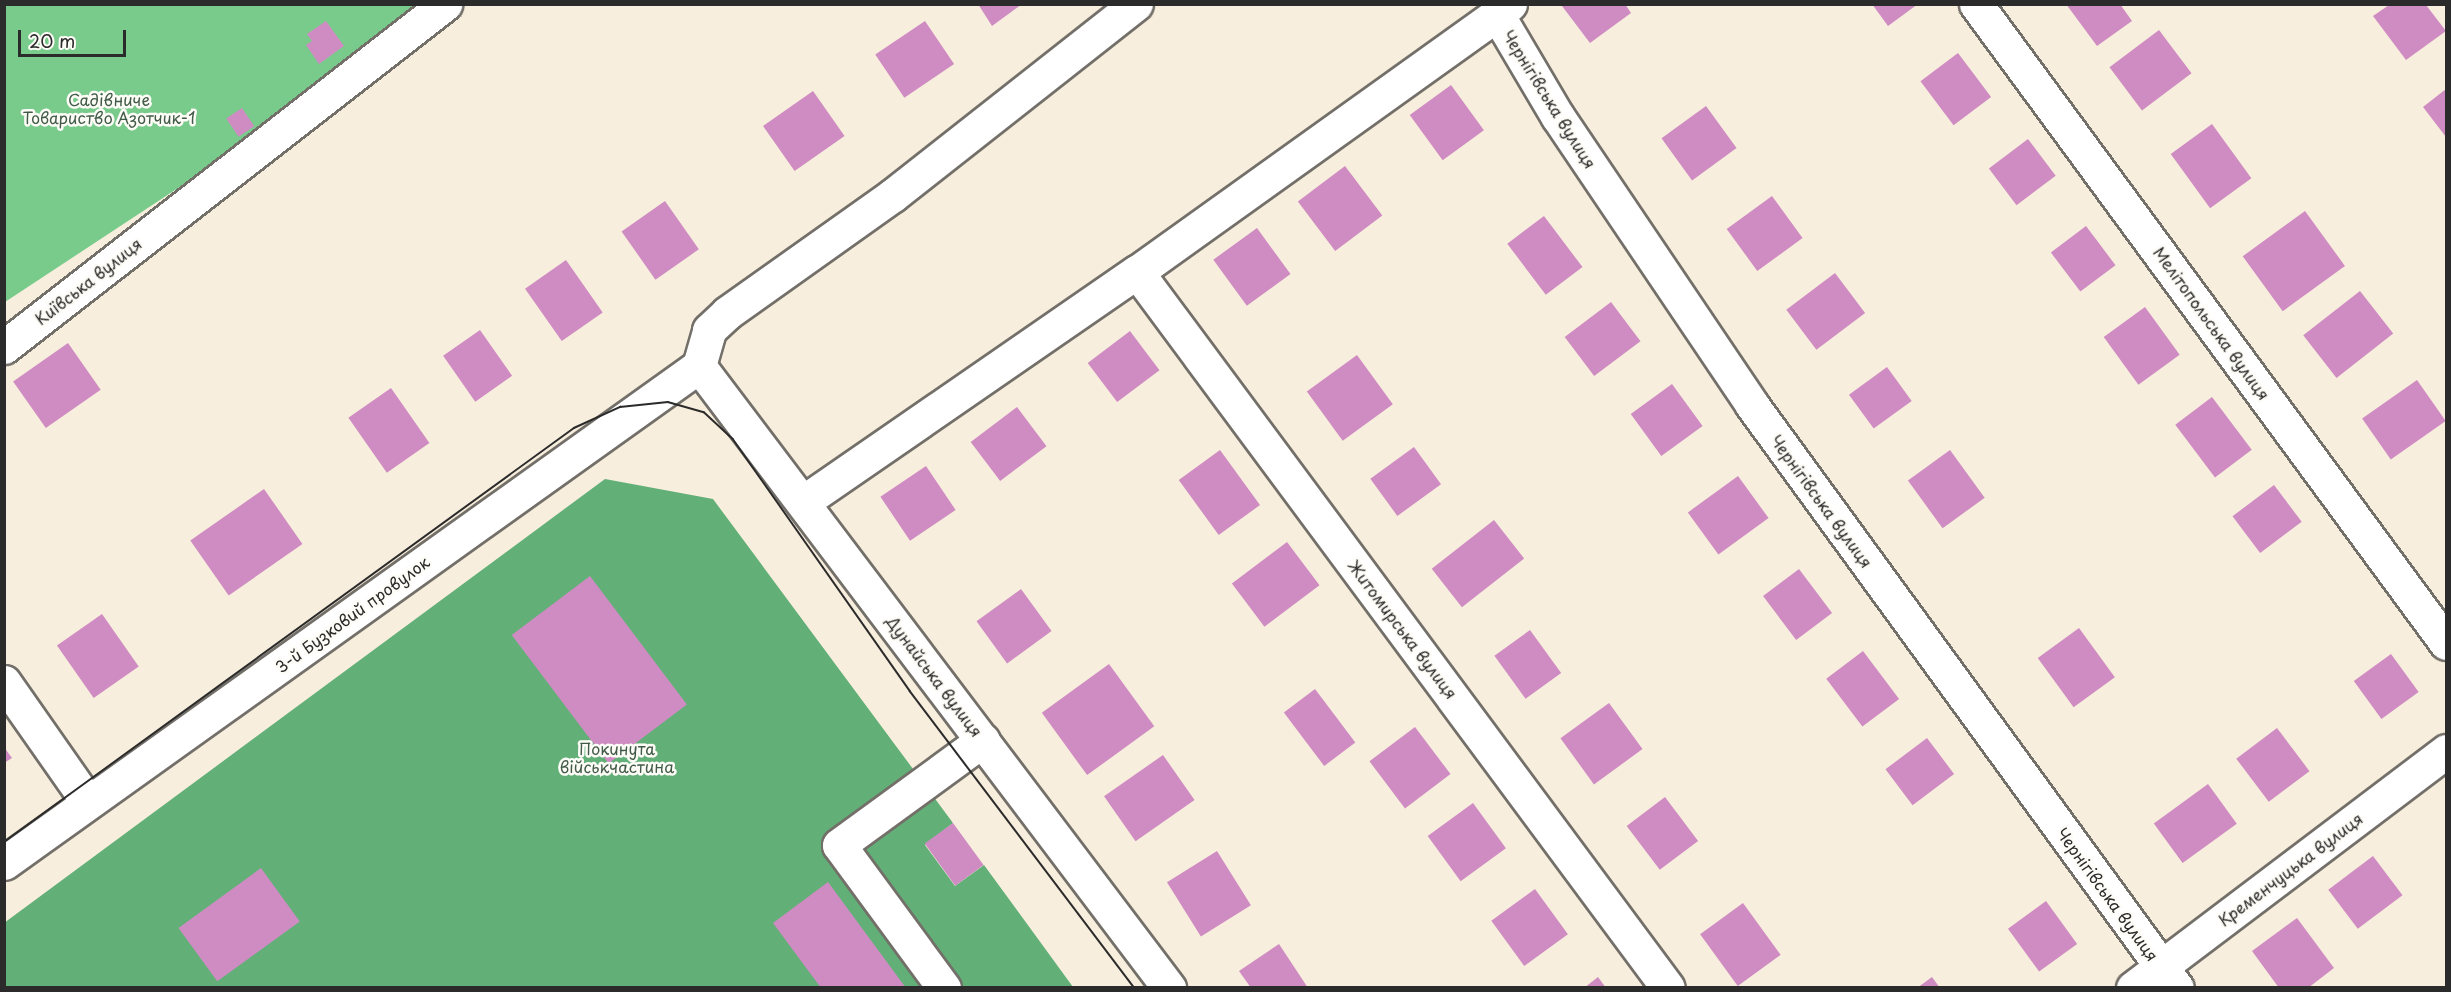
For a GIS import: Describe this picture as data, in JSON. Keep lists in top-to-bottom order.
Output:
{
  "streets": {
    "street": [
      "Чернігівська вулиця",
      "Київська вулиця",
      "Мелітопольська вулиця",
      "3-й Бузковий провулок",
      "Житомирська вулиця",
      "Дунайська вулиця",
      "Кременчуцька вулиця"
    ]
  },
  "crossings": [
    ["Чернігівська вулиця", "Кременчуцька вулиця"],
    ["3-й Бузковий провулок", "Дунайська вулиця"]
  ],
  "parks": ["Садівниче Товариство Азотчик-1", "Покинута військчастина"],
  "scale_bar": "20 m"
}
